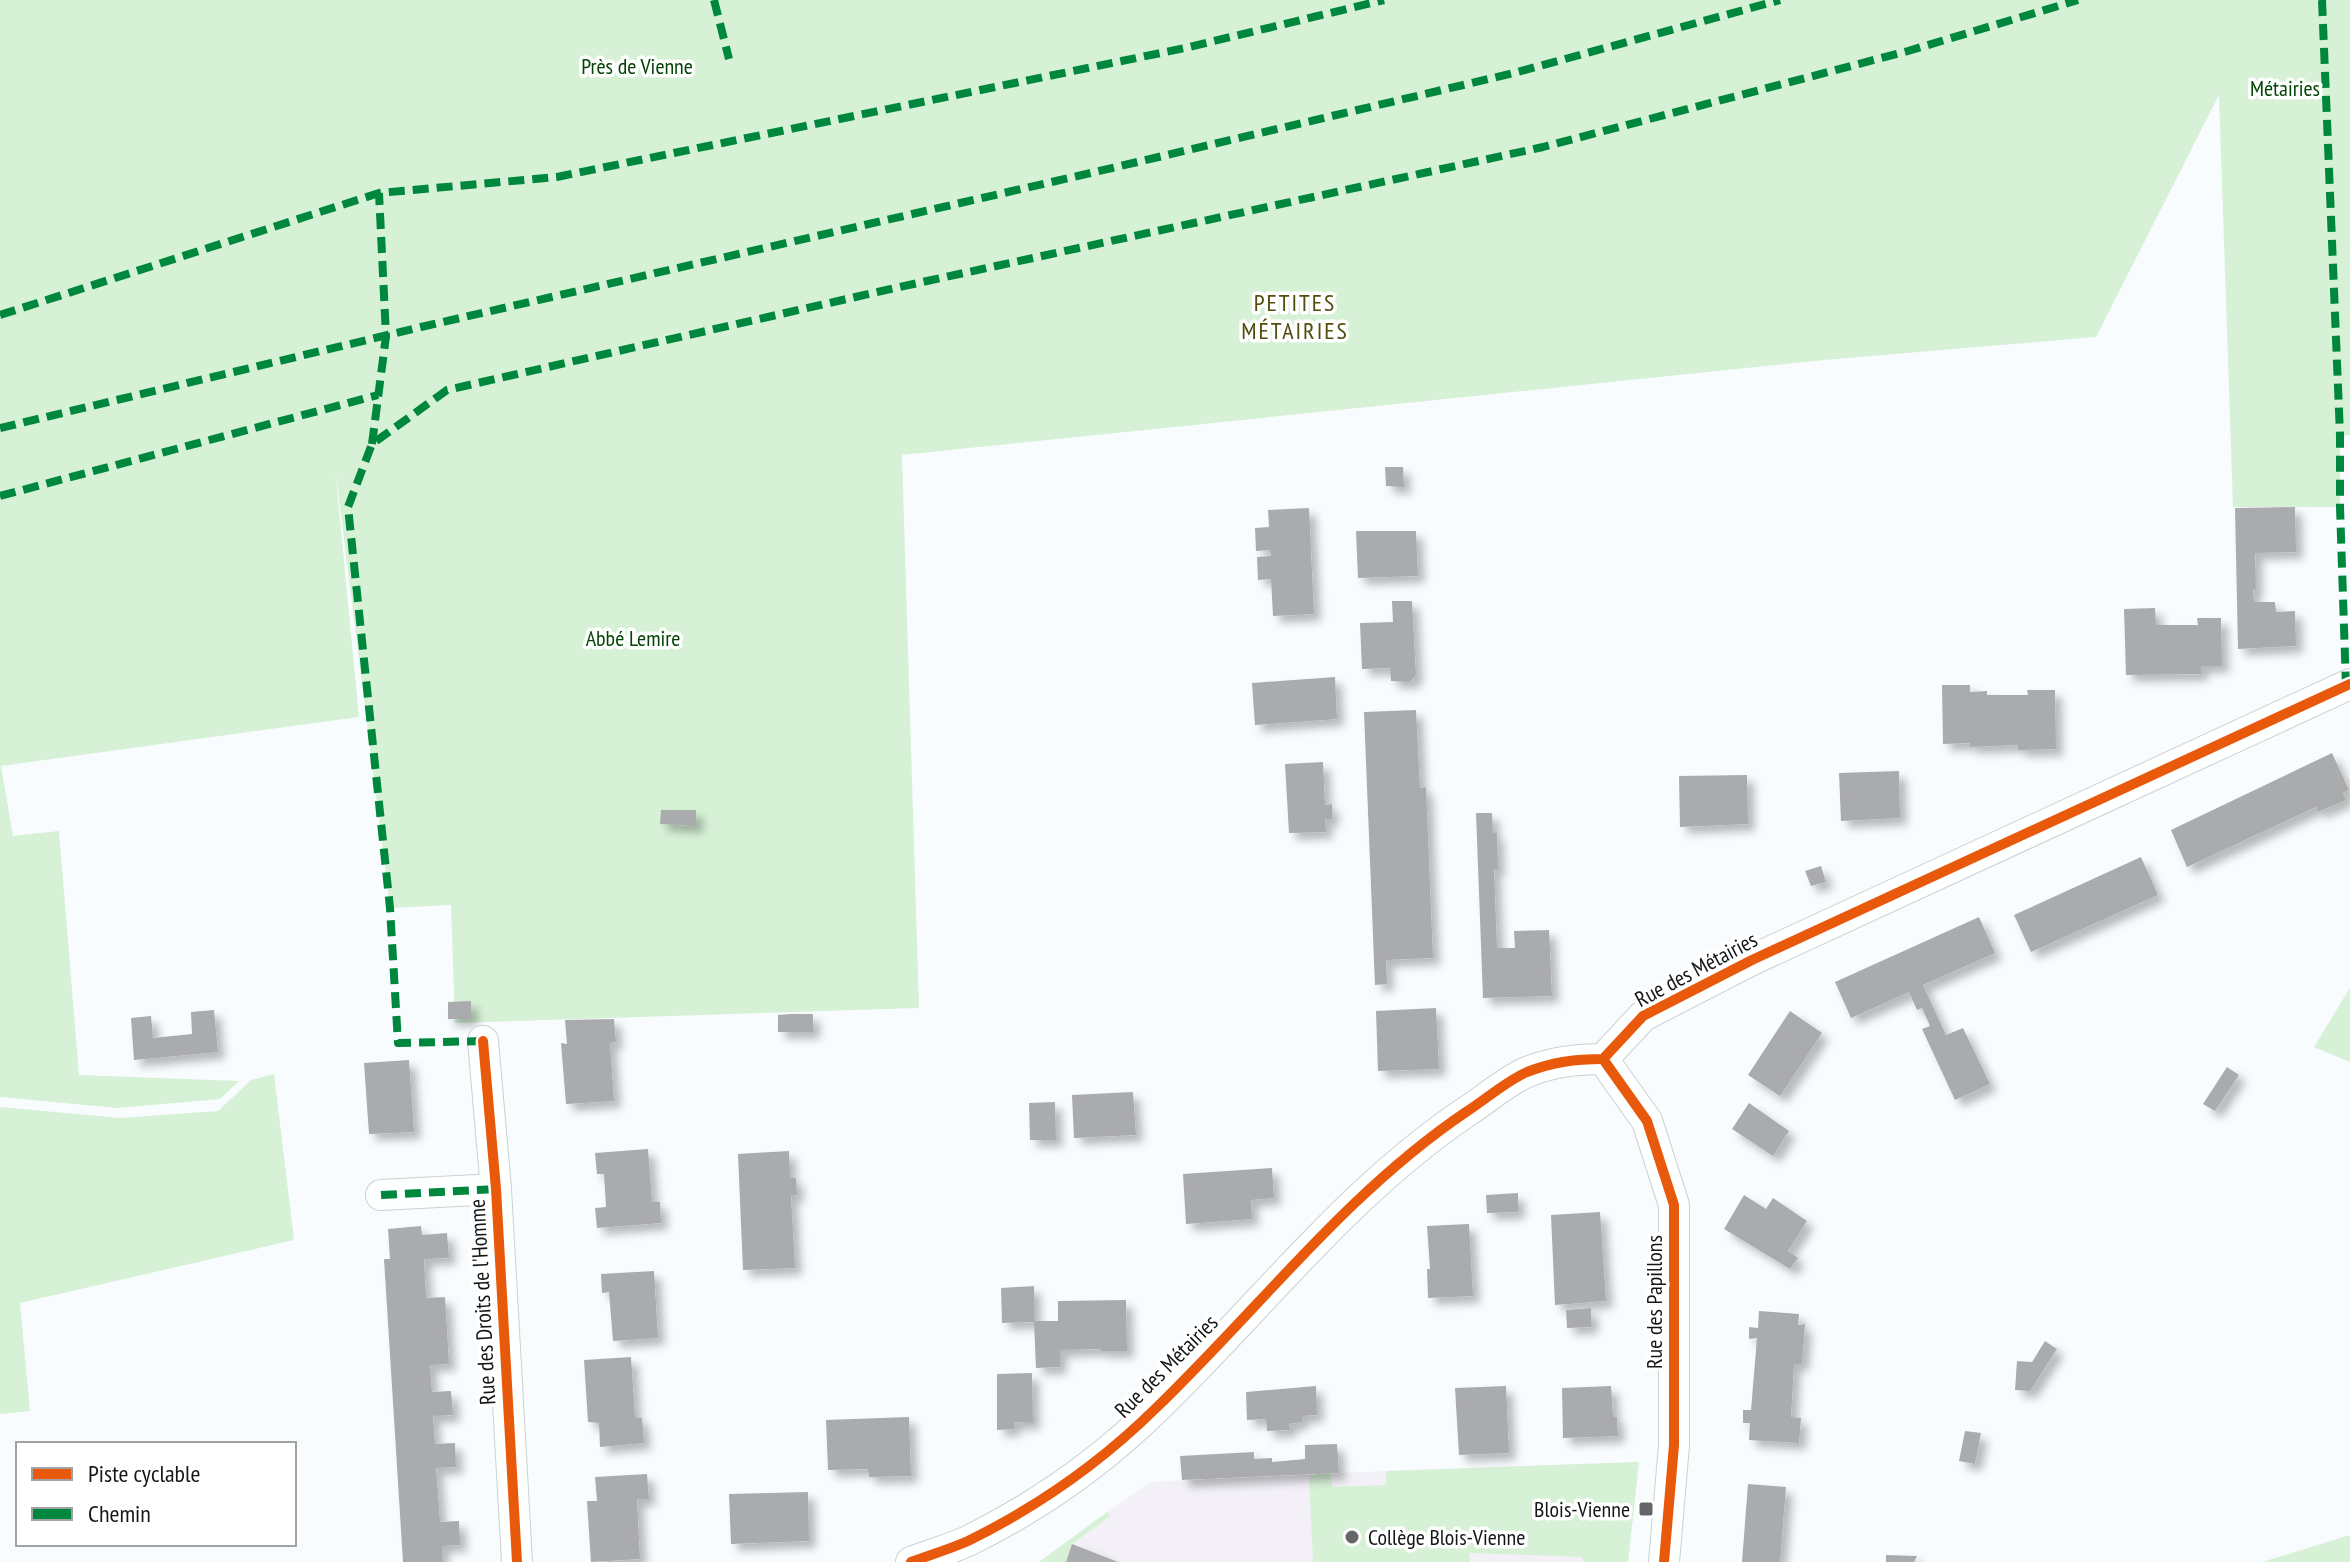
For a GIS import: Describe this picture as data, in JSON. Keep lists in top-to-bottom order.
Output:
{
  "streets": {
    "street": ["Rue des Métairies", "Rue des Droits de l'Homme", "Rue des Papillons"]
  },
  "crossings": [
    ["Rue des Métairies", "Rue des Papillons"]
  ],
  "districts": ["PETITES MÉTAIRIES"],
  "parks": ["Près de Vienne", "Métairies", "Abbé Lemire"],
  "places": {
    "transit": ["Blois-Vienne"],
    "other": ["Collège Blois-Vienne"]
  },
  "legend": ["Piste cyclable", "Chemin"]
}
